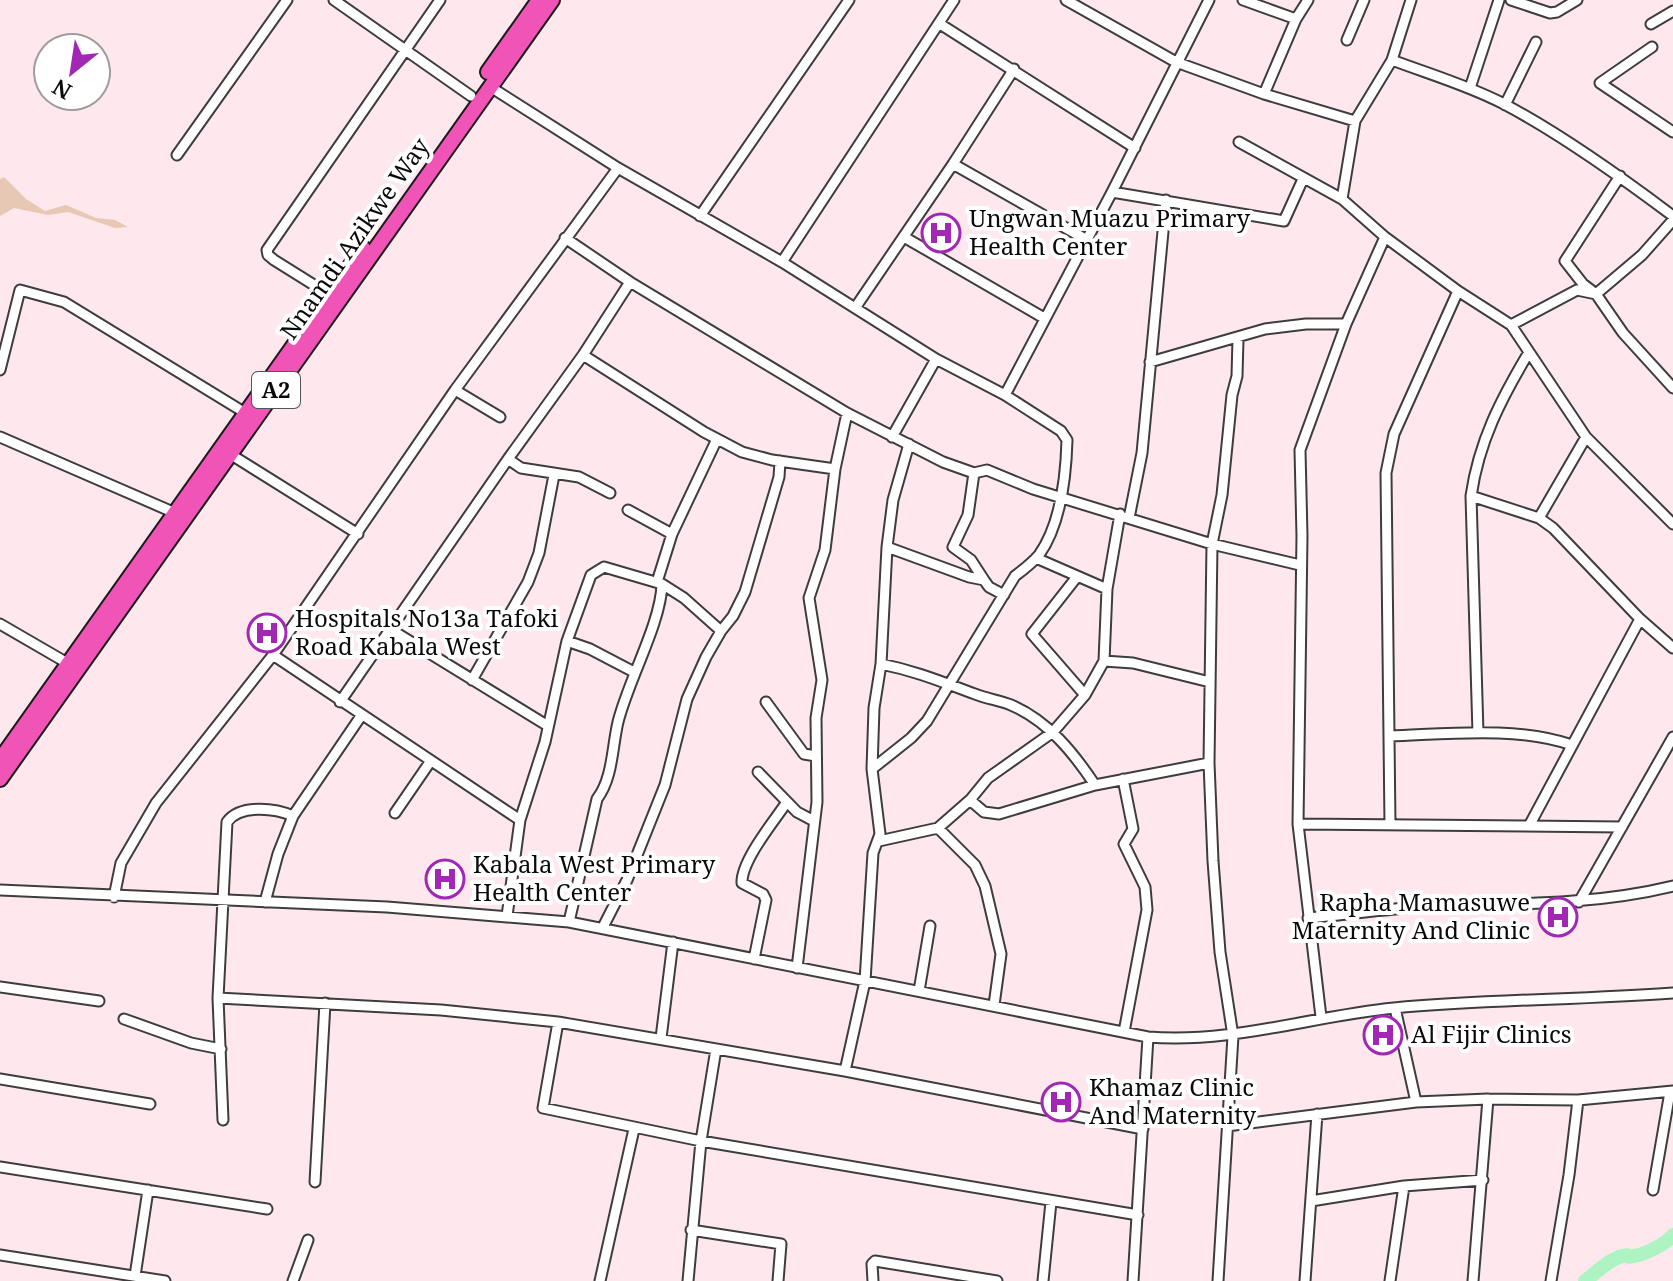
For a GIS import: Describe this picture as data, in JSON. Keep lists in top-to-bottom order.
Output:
{
  "streets": {
    "highway": ["Nnamdi Azikwe Way", "A2"]
  },
  "places": {
    "hospital": [
      "Ungwan Muazu Primary Health Center",
      "Hospitals No13a Tafoki Road Kabala West",
      "Kabala West Primary Health Center",
      "Rapha Mamasuwe Maternity And Clinic",
      "Al Fijir Clinics",
      "Khamaz Clinic And Maternity"
    ]
  },
  "north": "bottom left"
}
